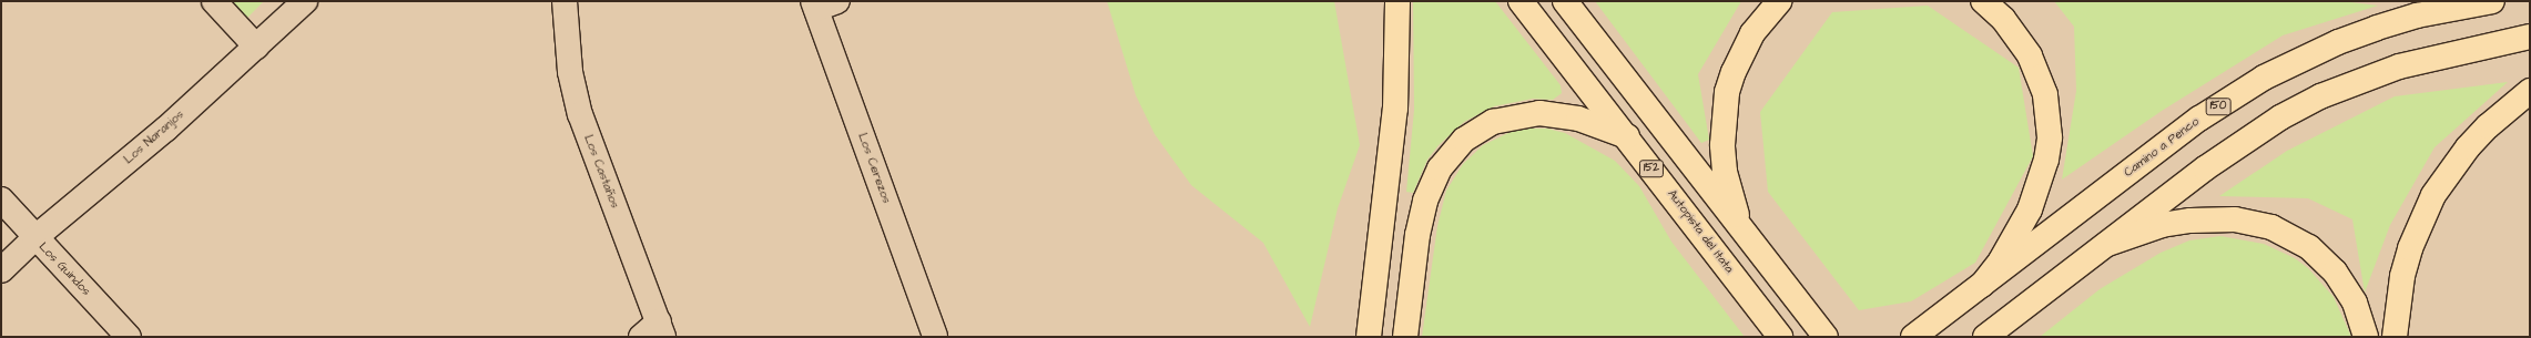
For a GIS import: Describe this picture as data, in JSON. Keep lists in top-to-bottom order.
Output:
{
  "streets": {
    "highway": [
      "150",
      "Camino a Penco",
      "152",
      "Autopista del Itata"
    ],
    "street": [
      "Los Naranjos",
      "Los Cerezos",
      "Los Castaños",
      "Los Guindos"
    ]
  },
  "crossings": [
    ["Los Naranjos", "Los Guindos"]
  ]
}
